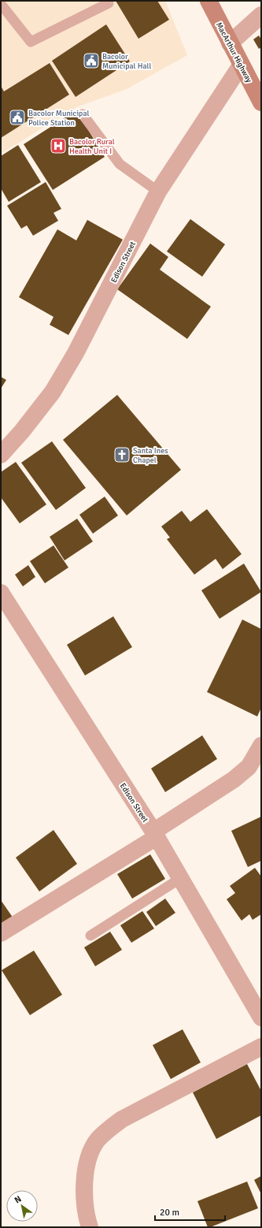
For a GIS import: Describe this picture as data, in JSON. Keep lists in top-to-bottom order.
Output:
{
  "streets": {
    "main road": ["MacArthur Highway"],
    "street": ["Edison Street"]
  },
  "crossings": [
    ["MacArthur Highway", "Edison Street"]
  ],
  "places": {
    "public building": ["Bacolor Municipal Hall", "Bacolor Municipal Police Station"],
    "hospital": ["Bacolor Rural Health Unit I"],
    "church": ["Santa Ines Chapel"]
  },
  "scale_bar": "20 m",
  "north": "top left"
}
